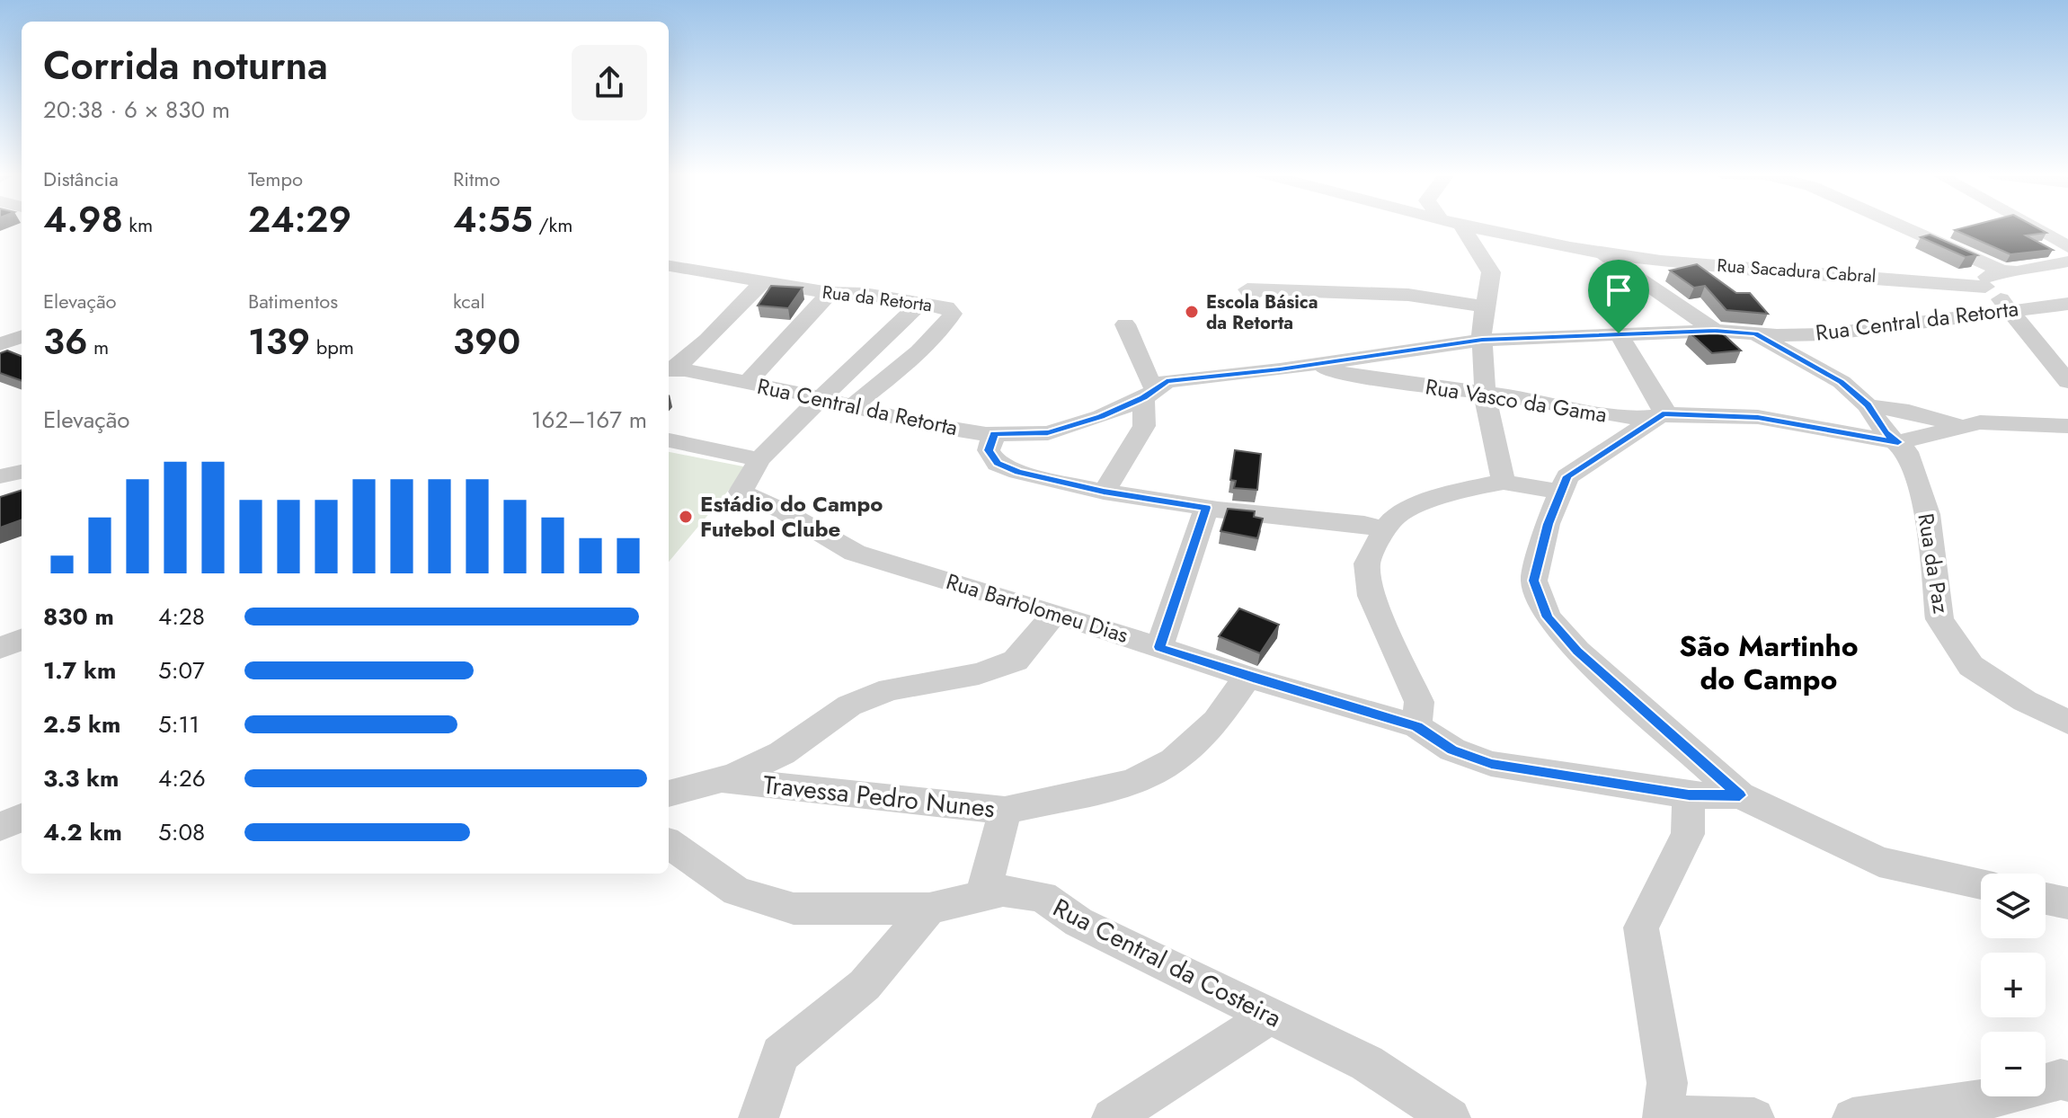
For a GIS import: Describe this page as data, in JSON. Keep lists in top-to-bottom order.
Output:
{
  "streets": {
    "street": [
      "Rua Sacadura Cabral",
      "Rua da Retorta",
      "Rua Central da Retorta",
      "Rua Vasco da Gama",
      "Rua da Paz",
      "Rua Bartolomeu Dias",
      "Travessa Pedro Nunes",
      "Rua Central da Costeira"
    ]
  },
  "crossings": [
    ["Rua da Retorta", "Rua Central da Retorta"],
    ["Rua Central da Retorta", "Rua Vasco da Gama"],
    ["Rua Central da Retorta", "Rua da Paz"],
    ["Rua Vasco da Gama", "Rua da Paz"],
    ["Rua Bartolomeu Dias", "Travessa Pedro Nunes"]
  ],
  "districts": ["São Martinho do Campo"],
  "places": ["Escola Básica da Retorta", "Estádio do Campo Futebol Clube"],
  "page": {
    "heading": ["Corrida noturna", "20:38 · 6 × 830 m"],
    "stats": [
      ["Distância", "4.98 km"],
      ["Tempo", "24:29"],
      ["Ritmo", "4:55 /km"],
      ["Elevação", "36 m"],
      ["Batimentos", "139 bpm"],
      ["kcal", "390"]
    ],
    "chart": ["Elevação", "162–167 m"],
    "list": [
      {
        "name": "830 m",
        "note": "4:28"
      },
      {
        "name": "1.7 km",
        "note": "5:07"
      },
      {
        "name": "2.5 km",
        "note": "5:11"
      },
      {
        "name": "3.3 km",
        "note": "4:26"
      },
      {
        "name": "4.2 km",
        "note": "5:08"
      }
    ],
    "map_buttons": ["+", "−"]
  }
}
